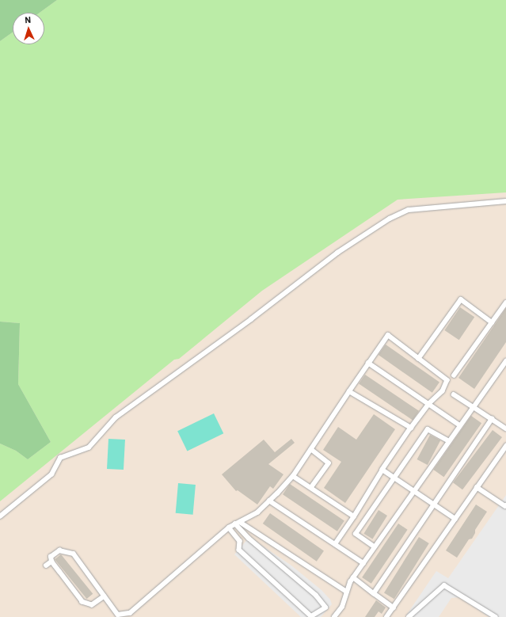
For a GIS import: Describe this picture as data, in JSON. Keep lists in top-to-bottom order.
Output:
{
  "north": "top"
}
